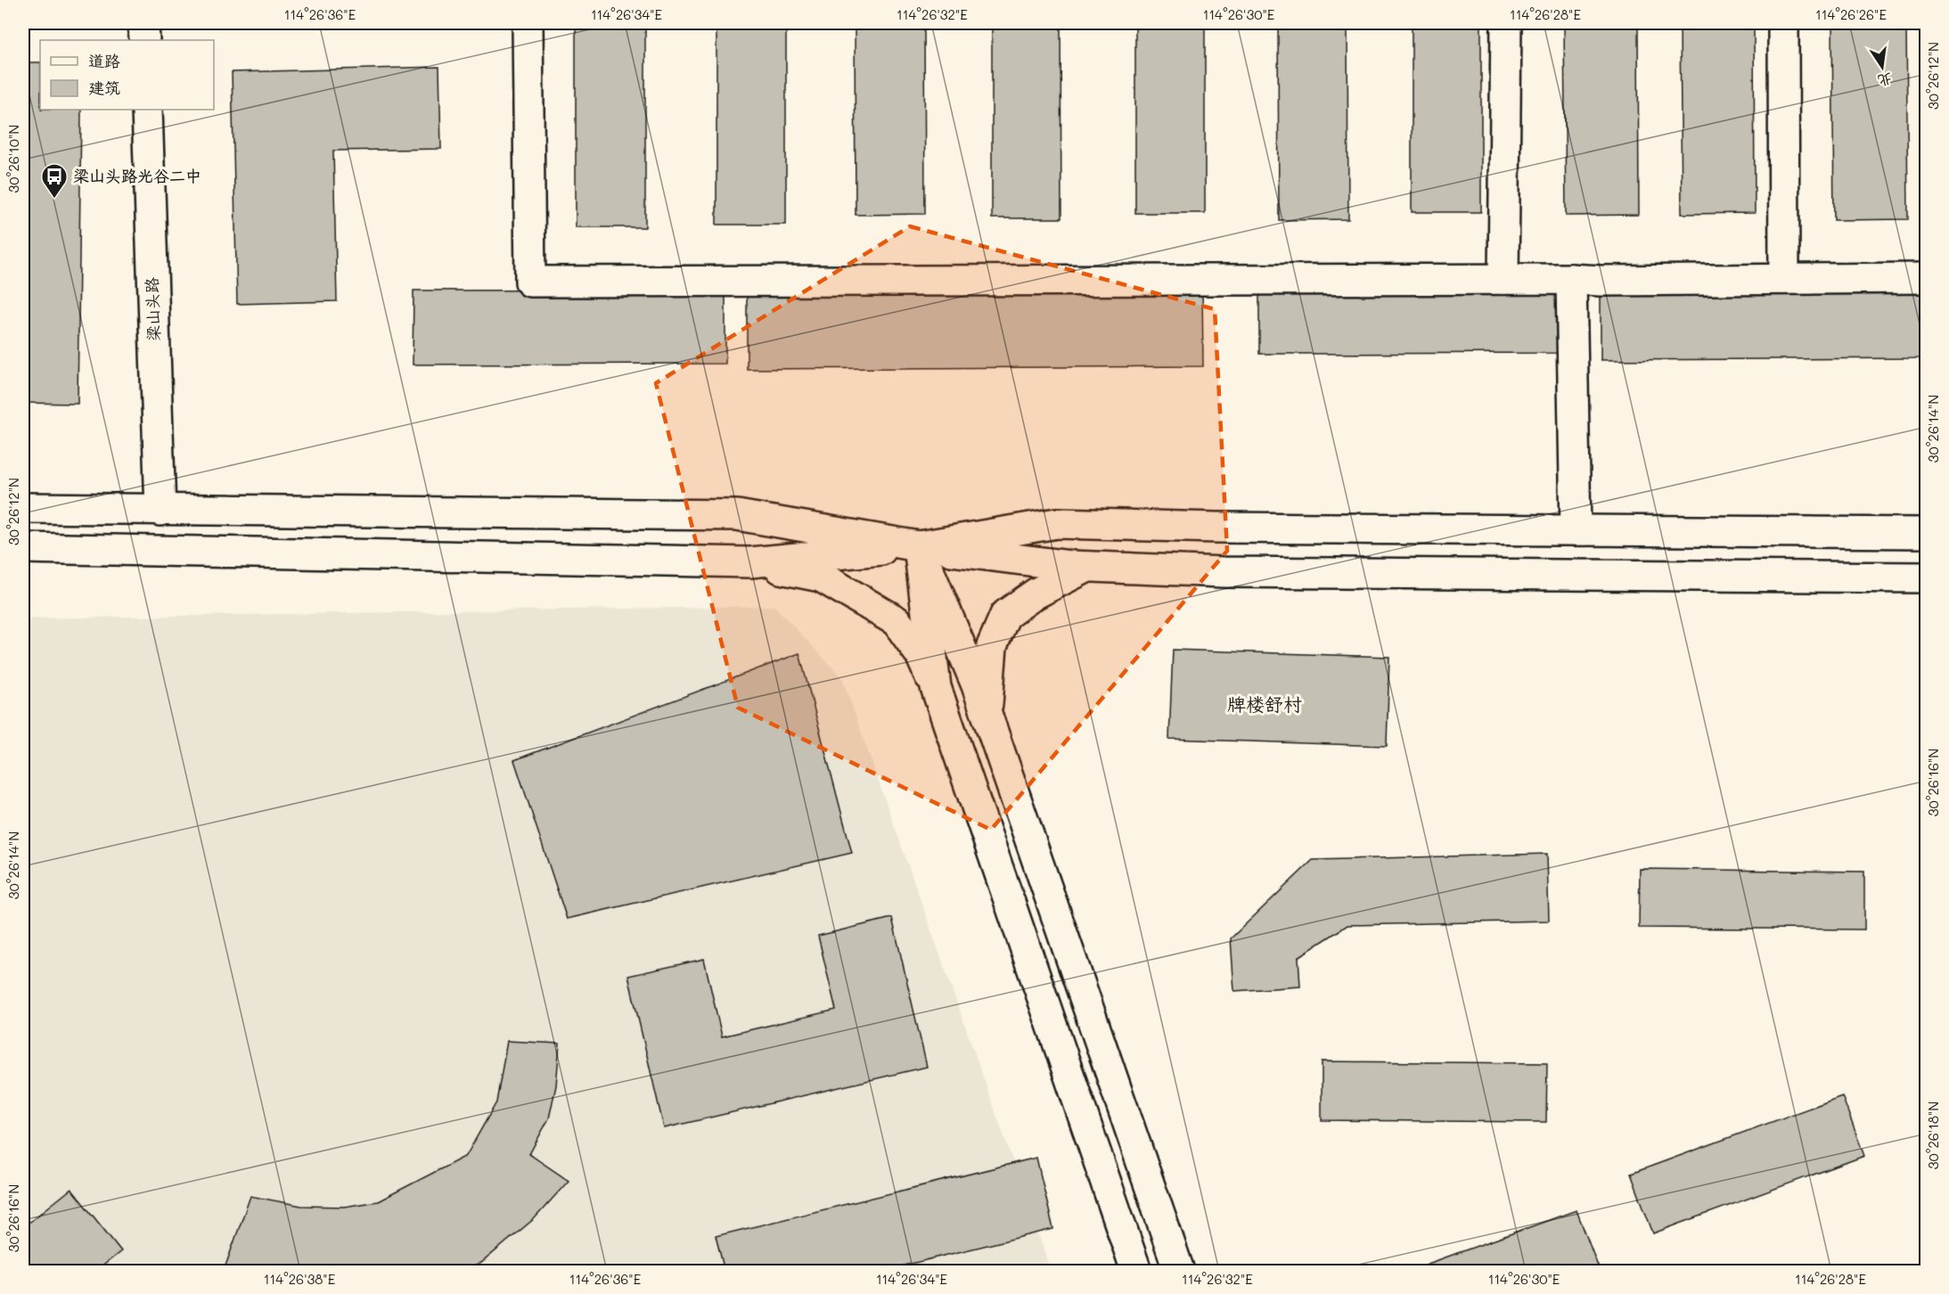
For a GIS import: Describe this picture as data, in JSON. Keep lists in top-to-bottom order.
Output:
{
  "streets": {
    "main road": ["梁山头路"]
  },
  "districts": ["牌楼舒村"],
  "places": {
    "bus stop": ["梁山头路光谷二中"]
  },
  "legend": ["道路", "建筑"],
  "north": "bottom",
  "coordinates": [
    "114°26'36\"E",
    "114°26'34\"E",
    "114°26'32\"E",
    "114°26'30\"E",
    "114°26'28\"E",
    "114°26'26\"E",
    "30°26'12\"N",
    "30°26'10\"N",
    "30°26'14\"N",
    "30°26'16\"N",
    "30°26'18\"N",
    "114°26'38\"E"
  ]
}
